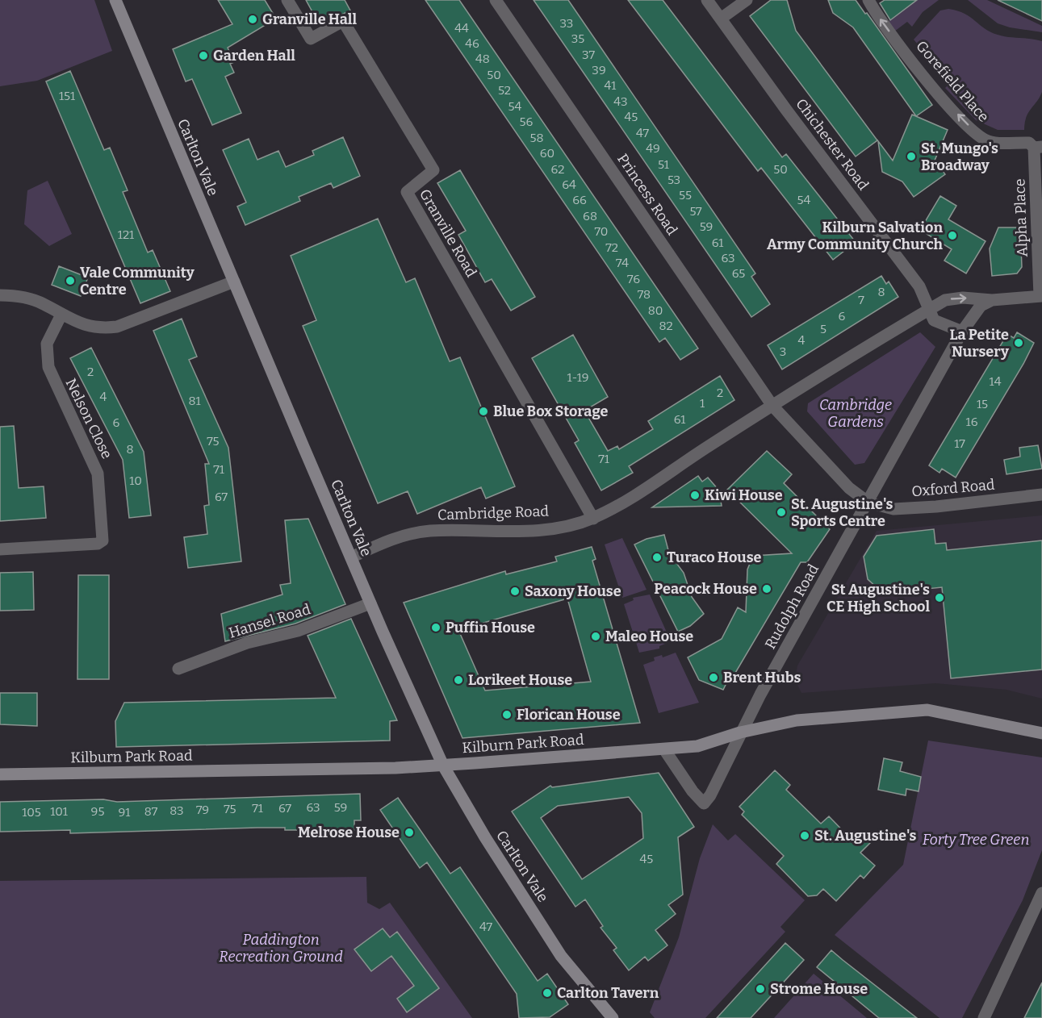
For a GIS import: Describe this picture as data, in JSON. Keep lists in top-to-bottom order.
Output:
{
  "streets": {
    "main road": ["Carlton Vale", "Kilburn Park Road"],
    "street": [
      "Gorefield Place",
      "Chichester Road",
      "Princess Road",
      "Alpha Place",
      "Granville Road",
      "Nelson Close",
      "Oxford Road",
      "Cambridge Road",
      "Rudolph Road",
      "Hansel Road"
    ]
  },
  "crossings": [
    ["Gorefield Place", "Alpha Place"],
    ["Carlton Vale", "Cambridge Road"],
    ["Carlton Vale", "Hansel Road"],
    ["Carlton Vale", "Kilburn Park Road"],
    ["Princess Road", "Cambridge Road"],
    ["Granville Road", "Cambridge Road"],
    ["Oxford Road", "Rudolph Road"],
    ["Rudolph Road", "Kilburn Park Road"]
  ],
  "one_way": ["Gorefield Place"],
  "parks": ["Cambridge Gardens", "Forty Tree Green", "Paddington Recreation Ground"],
  "places": [
    "Granville Hall",
    "Garden Hall",
    "St. Mungo's Broadway",
    "Kilburn Salvation Army Community Church",
    "Vale Community Centre",
    "La Petite Nursery",
    "Blue Box Storage",
    "Kiwi House",
    "St. Augustine's Sports Centre",
    "Turaco House",
    "Peacock House",
    "Saxony House",
    "St Augustine's CE High School",
    "Puffin House",
    "Maleo House",
    "Brent Hubs",
    "Lorikeet House",
    "Florican House",
    "Melrose House",
    "St. Augustine's",
    "Strome House",
    "Carlton Tavern"
  ],
  "house_numbers": [
    "33",
    "44",
    "35",
    "46",
    "37",
    "48",
    "39",
    "50",
    "41",
    "52",
    "151",
    "43",
    "54",
    "45",
    "56",
    "47",
    "58",
    "49",
    "60",
    "51",
    "62",
    "50",
    "53",
    "64",
    "55",
    "66",
    "54",
    "57",
    "68",
    "59",
    "70",
    "121",
    "61",
    "72",
    "63",
    "74",
    "65",
    "76",
    "8",
    "78",
    "7",
    "80",
    "6",
    "82",
    "5",
    "4",
    "3",
    "2",
    "1-19",
    "14",
    "2",
    "4",
    "81",
    "1",
    "15",
    "61",
    "16",
    "6",
    "75",
    "17",
    "8",
    "71",
    "71",
    "10",
    "67",
    "63",
    "59",
    "71",
    "67",
    "75",
    "79",
    "83",
    "101",
    "95",
    "87",
    "105",
    "91",
    "45",
    "47"
  ]
}
